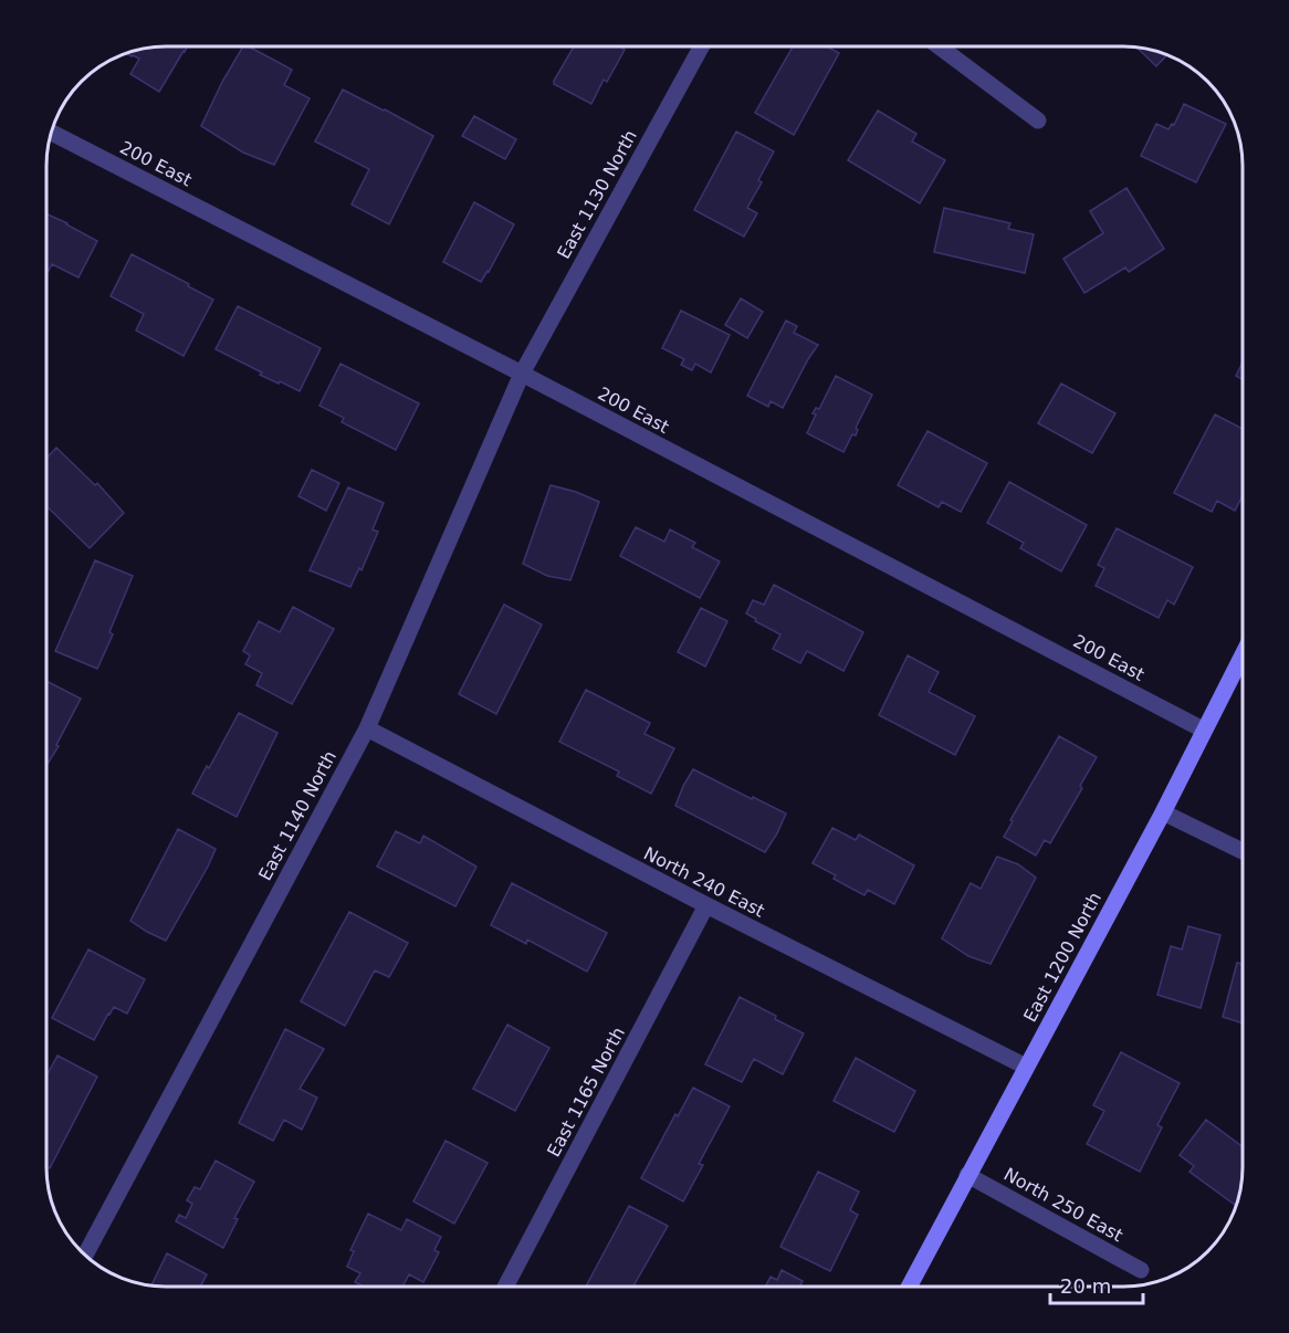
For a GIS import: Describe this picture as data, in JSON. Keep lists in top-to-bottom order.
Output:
{
  "streets": {
    "street": [
      "200 East",
      "East 1130 North",
      "East 1140 North",
      "North 240 East",
      "East 1200 North",
      "East 1165 North",
      "North 250 East"
    ]
  },
  "crossings": [
    ["200 East", "East 1130 North"],
    ["200 East", "East 1140 North"],
    ["200 East", "East 1200 North"],
    ["East 1130 North", "East 1140 North"],
    ["East 1140 North", "North 240 East"],
    ["North 240 East", "East 1200 North"],
    ["North 240 East", "East 1165 North"],
    ["East 1200 North", "North 250 East"]
  ],
  "scale_bar": "20 m"
}
